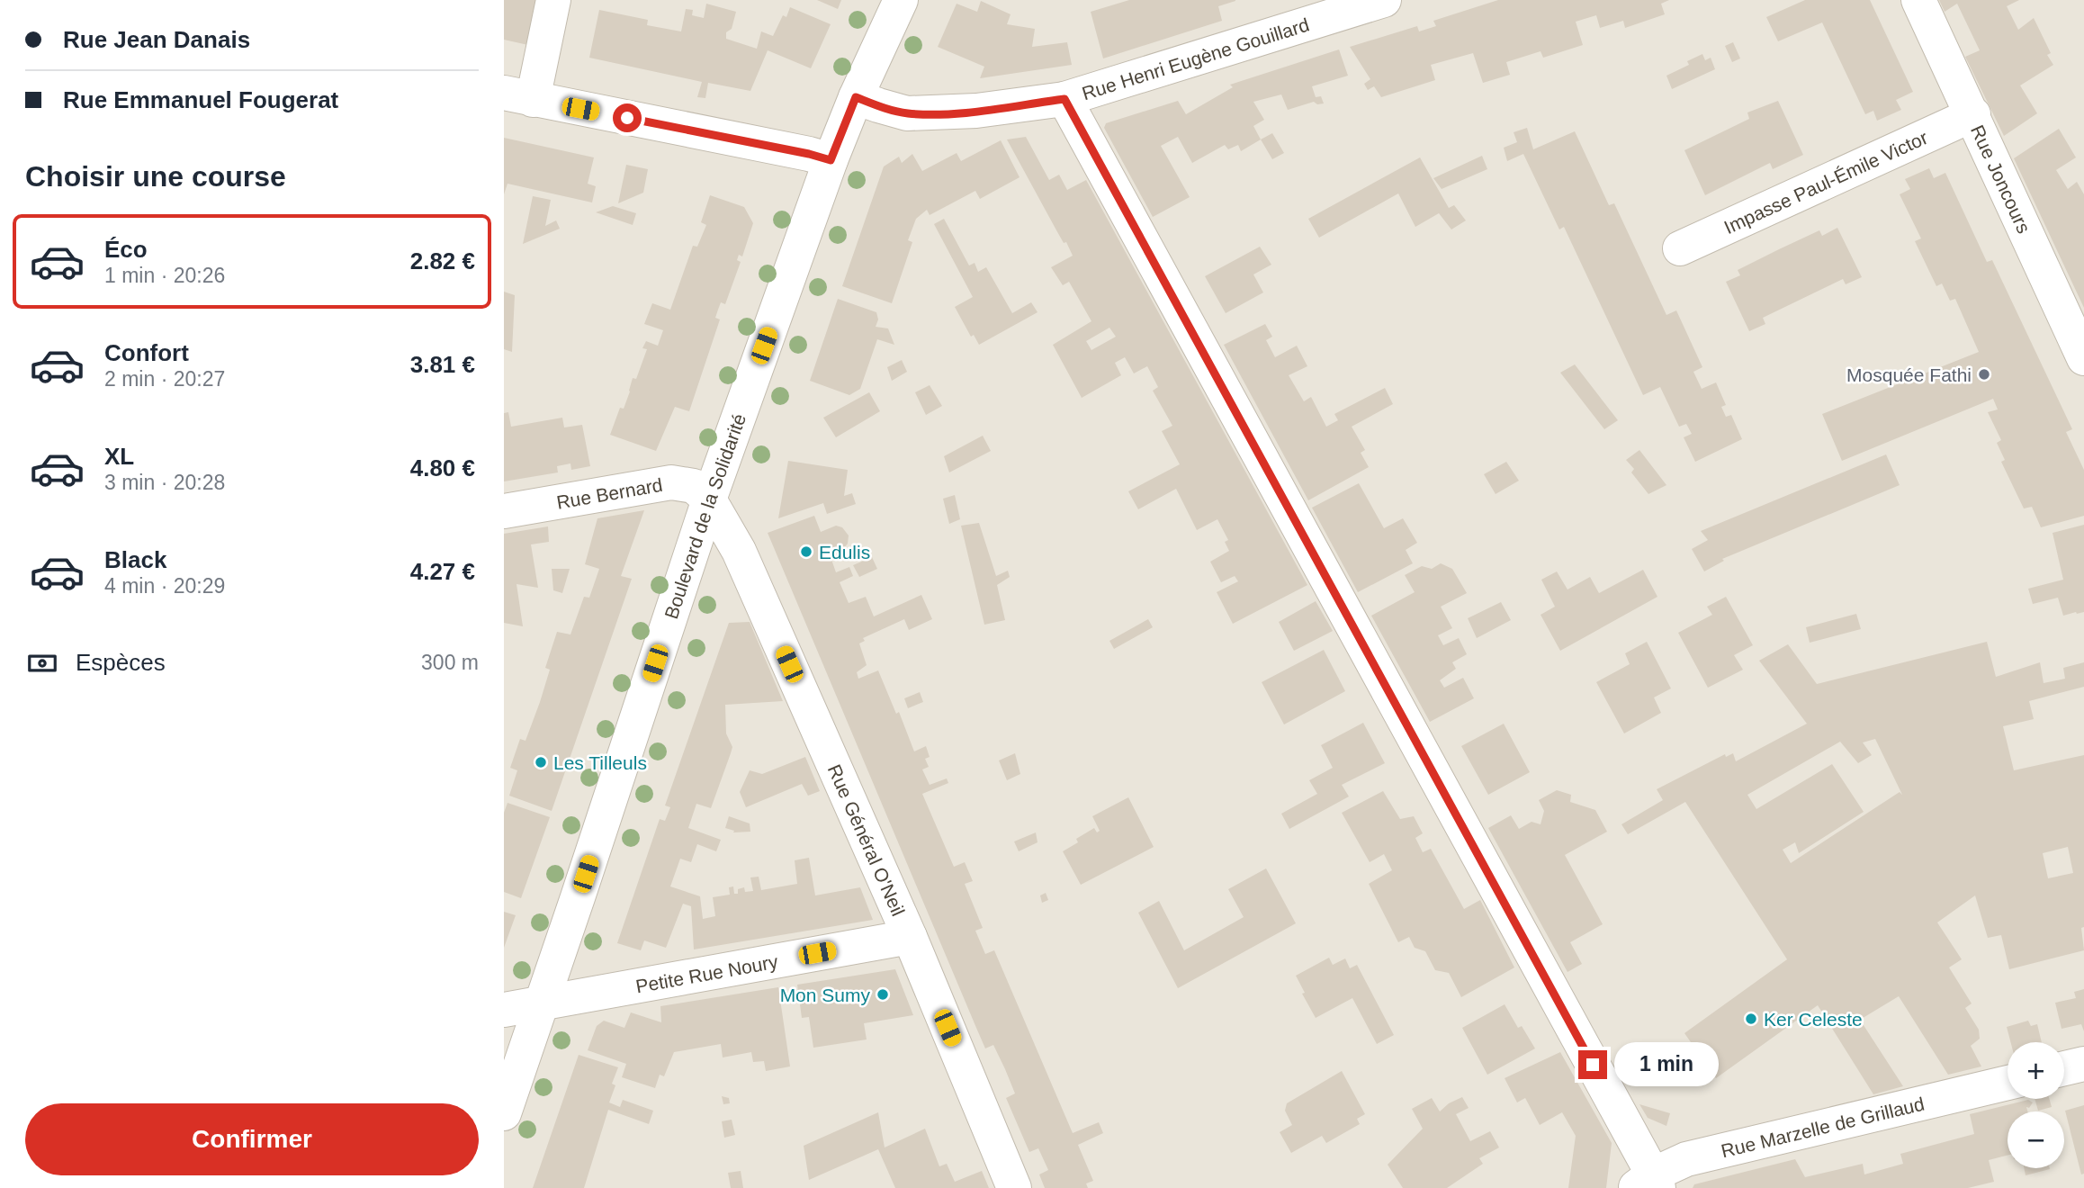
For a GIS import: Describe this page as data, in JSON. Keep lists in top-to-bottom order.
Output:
{
  "streets": {
    "street": [
      "Rue Henri Eugène Gouillard",
      "Rue Joncours",
      "Impasse Paul-Émile Victor",
      "Rue Bernard",
      "Boulevard de la Solidarité",
      "Rue Général O'Neil",
      "Petite Rue Noury",
      "Rue Marzelle de Grillaud"
    ]
  },
  "crossings": [
    ["Rue Henri Eugène Gouillard", "Boulevard de la Solidarité"],
    ["Rue Joncours", "Impasse Paul-Émile Victor"],
    ["Rue Bernard", "Boulevard de la Solidarité"],
    ["Rue Bernard", "Rue Général O'Neil"],
    ["Boulevard de la Solidarité", "Rue Général O'Neil"],
    ["Boulevard de la Solidarité", "Petite Rue Noury"],
    ["Rue Général O'Neil", "Petite Rue Noury"]
  ],
  "places": [
    "Mosquée Fathi",
    "Edulis",
    "Les Tilleuls",
    "Mon Sumy",
    "Ker Celeste"
  ],
  "page": {
    "banner": ["Rue Jean Danais", "Rue Emmanuel Fougerat"],
    "heading": "Choisir une course",
    "list": [
      {
        "name": "Éco",
        "note": "1 min · 20:26",
        "value": "2.82 €"
      },
      {
        "name": "Confort",
        "note": "2 min · 20:27",
        "value": "3.81 €"
      },
      {
        "name": "XL",
        "note": "3 min · 20:28",
        "value": "4.80 €"
      },
      {
        "name": "Black",
        "note": "4 min · 20:29",
        "value": "4.27 €"
      }
    ],
    "pay": ["Espèces", "300 m"],
    "map_buttons": ["+", "−"],
    "bubble": "1 min",
    "buttons": "Confirmer"
  }
}
